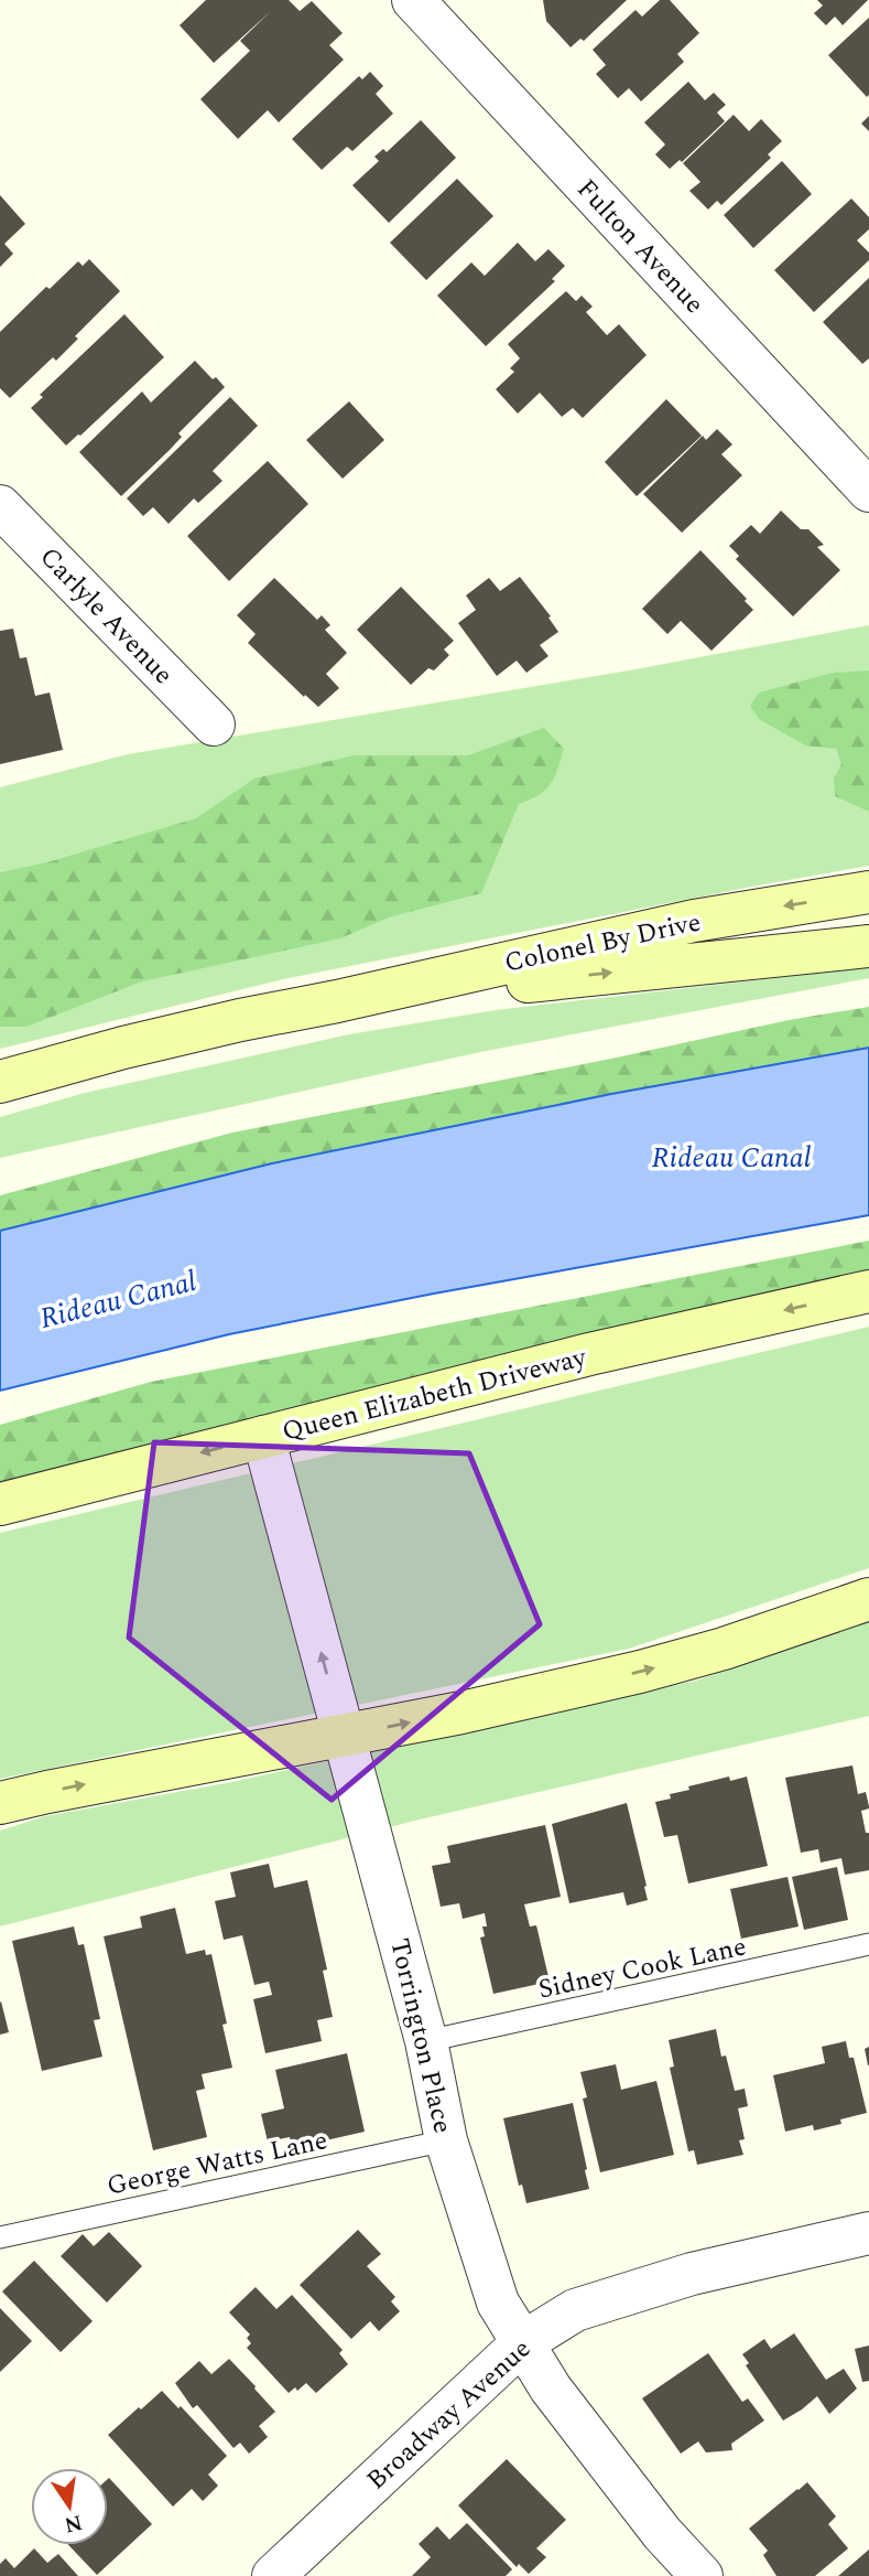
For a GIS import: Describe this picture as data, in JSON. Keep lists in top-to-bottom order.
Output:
{
  "streets": {
    "main road": ["Colonel By Drive", "Queen Elizabeth Driveway"],
    "street": [
      "Fulton Avenue",
      "Carlyle Avenue",
      "Torrington Place",
      "Broadway Avenue"
    ],
    "lane": ["Sidney Cook Lane", "George Watts Lane"]
  },
  "crossings": [
    ["Queen Elizabeth Driveway", "Torrington Place"],
    ["Sidney Cook Lane", "Torrington Place"],
    ["Torrington Place", "George Watts Lane"],
    ["Torrington Place", "Broadway Avenue"]
  ],
  "water": ["Rideau Canal"],
  "north": "bottom"
}
